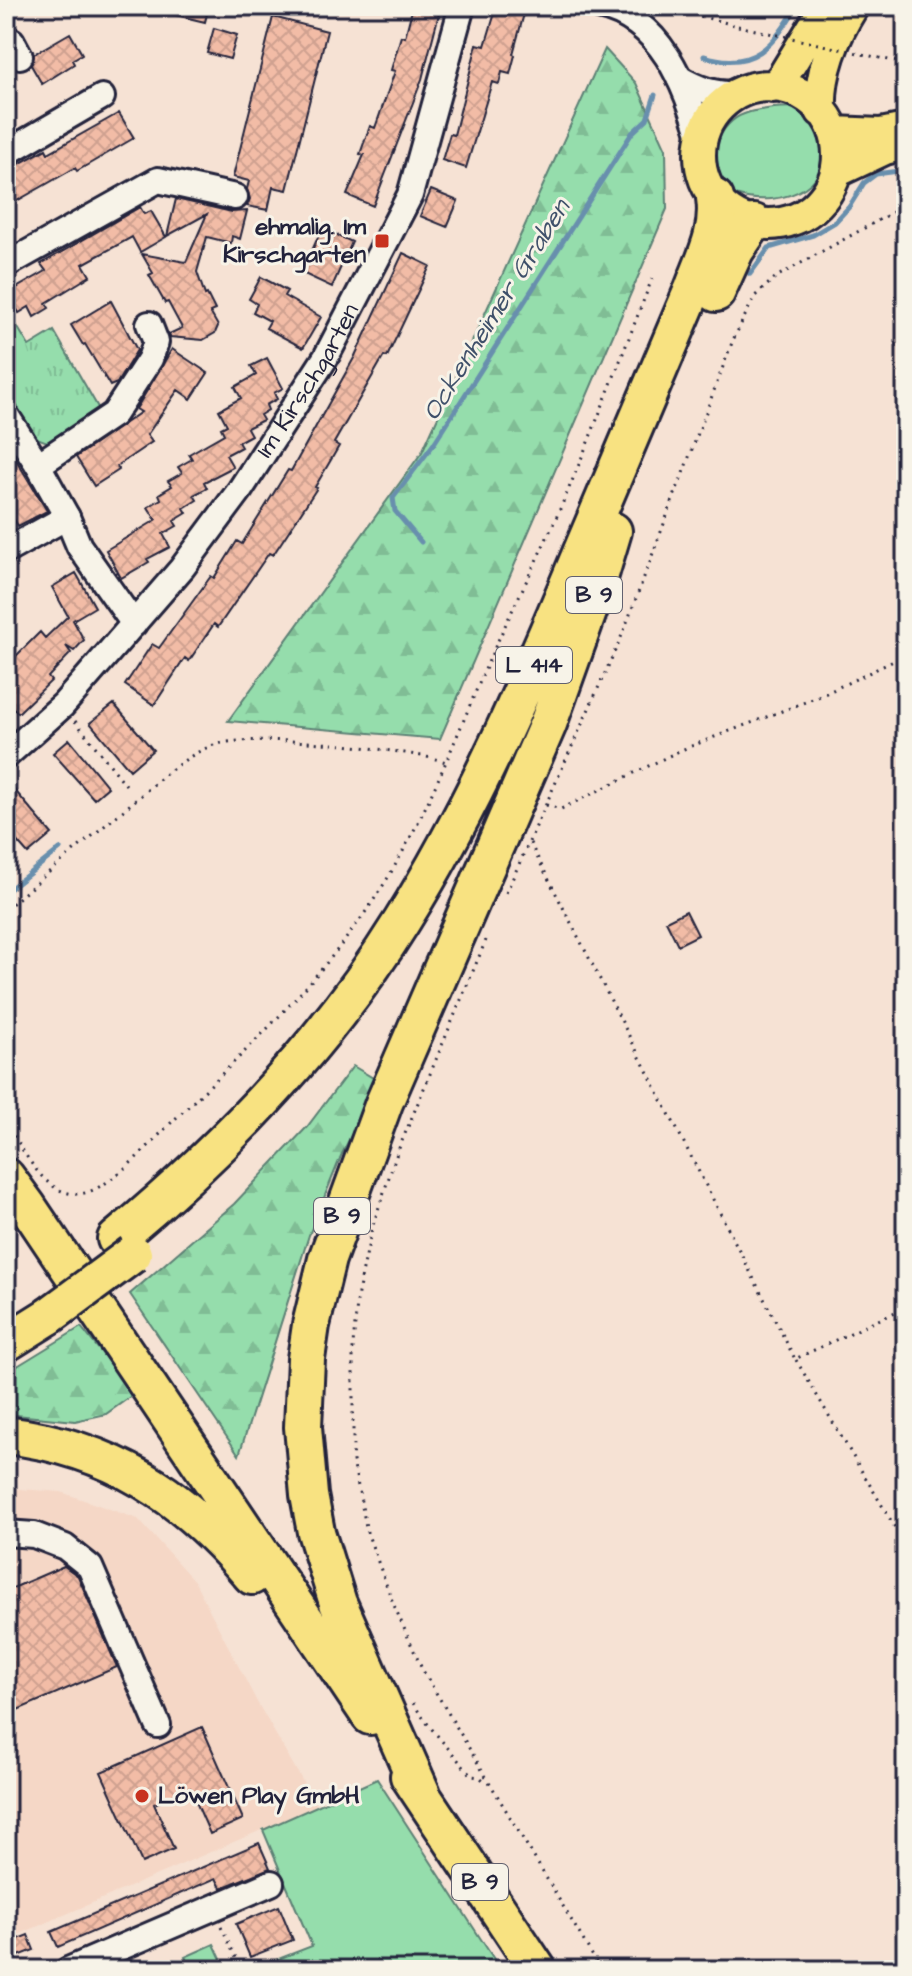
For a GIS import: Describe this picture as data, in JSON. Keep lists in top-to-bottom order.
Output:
{
  "streets": {
    "highway": ["B 9", "L 414"],
    "street": ["Im Kirschgarten"]
  },
  "crossings": [
    ["B 9", "L 414"]
  ],
  "water": ["Ockenheimer Graben"],
  "places": {
    "transit": ["ehmalig. Im Kirschgarten"],
    "other": ["Löwen Play GmbH"]
  }
}
